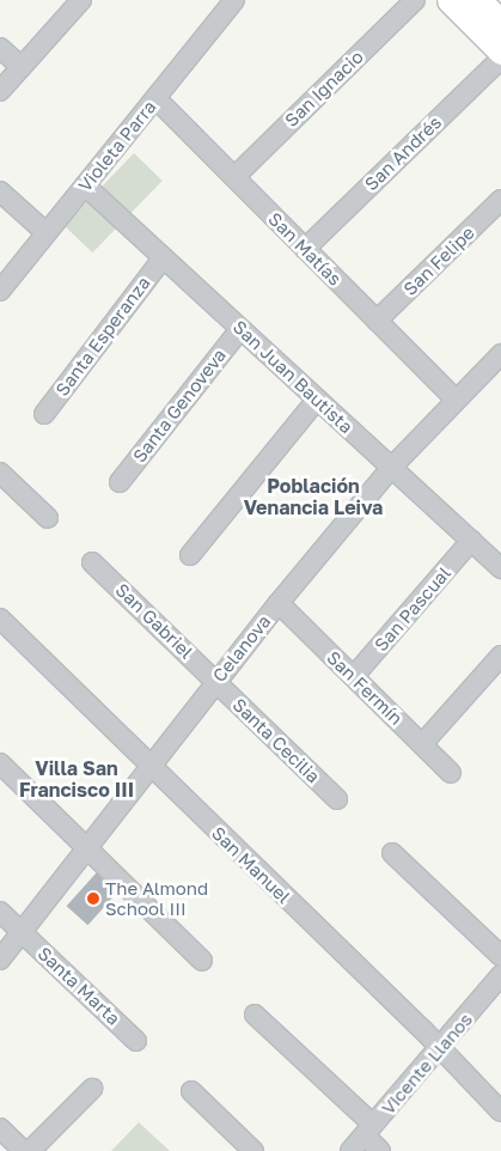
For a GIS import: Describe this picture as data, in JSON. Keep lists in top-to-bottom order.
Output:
{
  "streets": {
    "street": [
      "San Ignacio",
      "Violeta Parra",
      "San Andrés",
      "San Matías",
      "San Felipe",
      "Santa Esperanza",
      "San Juan Bautista",
      "Santa Genoveva",
      "San Pascual",
      "San Gabriel",
      "Celanova",
      "San Fermín",
      "Santa Cecilia",
      "San Manuel",
      "Santa Marta",
      "Vicente Llanos"
    ]
  },
  "crossings": [
    ["San Ignacio", "San Matías"],
    ["Violeta Parra", "San Matías"],
    ["Violeta Parra", "San Juan Bautista"],
    ["San Andrés", "San Matías"],
    ["San Matías", "San Felipe"],
    ["San Matías", "Celanova"],
    ["Santa Esperanza", "San Juan Bautista"],
    ["San Juan Bautista", "Santa Genoveva"],
    ["San Juan Bautista", "San Pascual"],
    ["San Juan Bautista", "Celanova"],
    ["San Pascual", "San Fermín"],
    ["San Gabriel", "Celanova"],
    ["San Gabriel", "Santa Cecilia"],
    ["Celanova", "San Fermín"],
    ["Celanova", "Santa Cecilia"],
    ["Celanova", "San Manuel"],
    ["Celanova", "Santa Marta"],
    ["San Manuel", "Vicente Llanos"]
  ],
  "districts": ["Población Venancia Leiva", "Villa San Francisco III"],
  "places": ["The Almond School III"]
}
